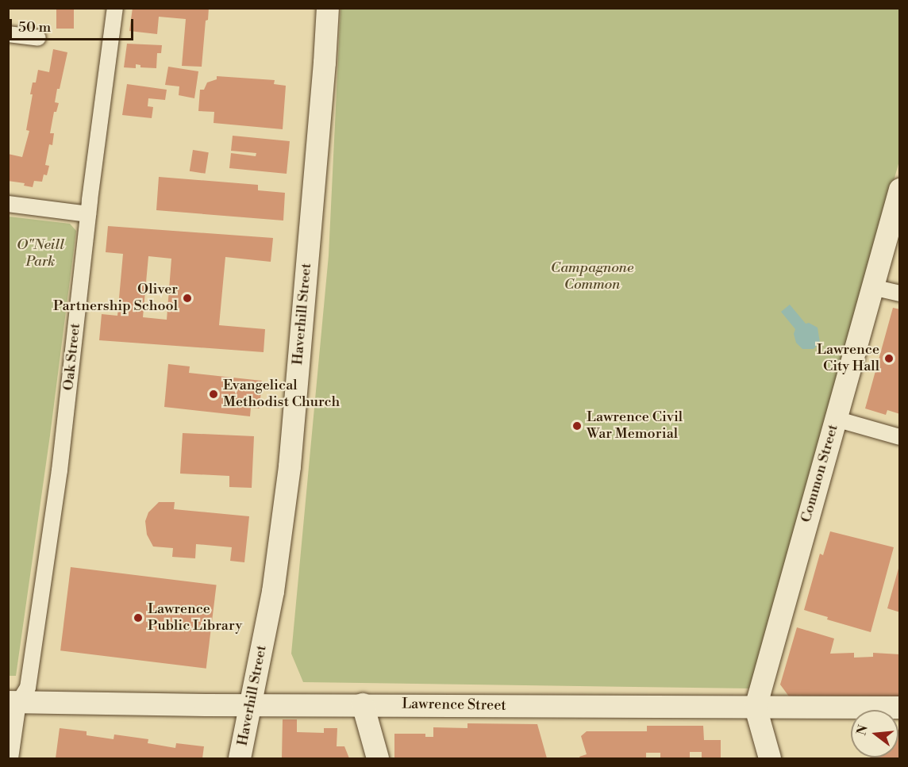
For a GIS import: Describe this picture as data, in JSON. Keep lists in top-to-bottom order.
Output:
{
  "streets": {
    "main road": ["Haverhill Street", "Common Street", "Lawrence Street"],
    "street": ["Oak Street"]
  },
  "crossings": [
    ["Haverhill Street", "Lawrence Street"],
    ["Oak Street", "Lawrence Street"],
    ["Common Street", "Lawrence Street"]
  ],
  "parks": ["O\"Neill Park", "Campagnone Common"],
  "places": [
    "Oliver Partnership School",
    "Lawrence City Hall",
    "Evangelical Methodist Church",
    "Lawrence Civil War Memorial",
    "Lawrence Public Library"
  ],
  "scale_bar": "50 m",
  "north": "left"
}
